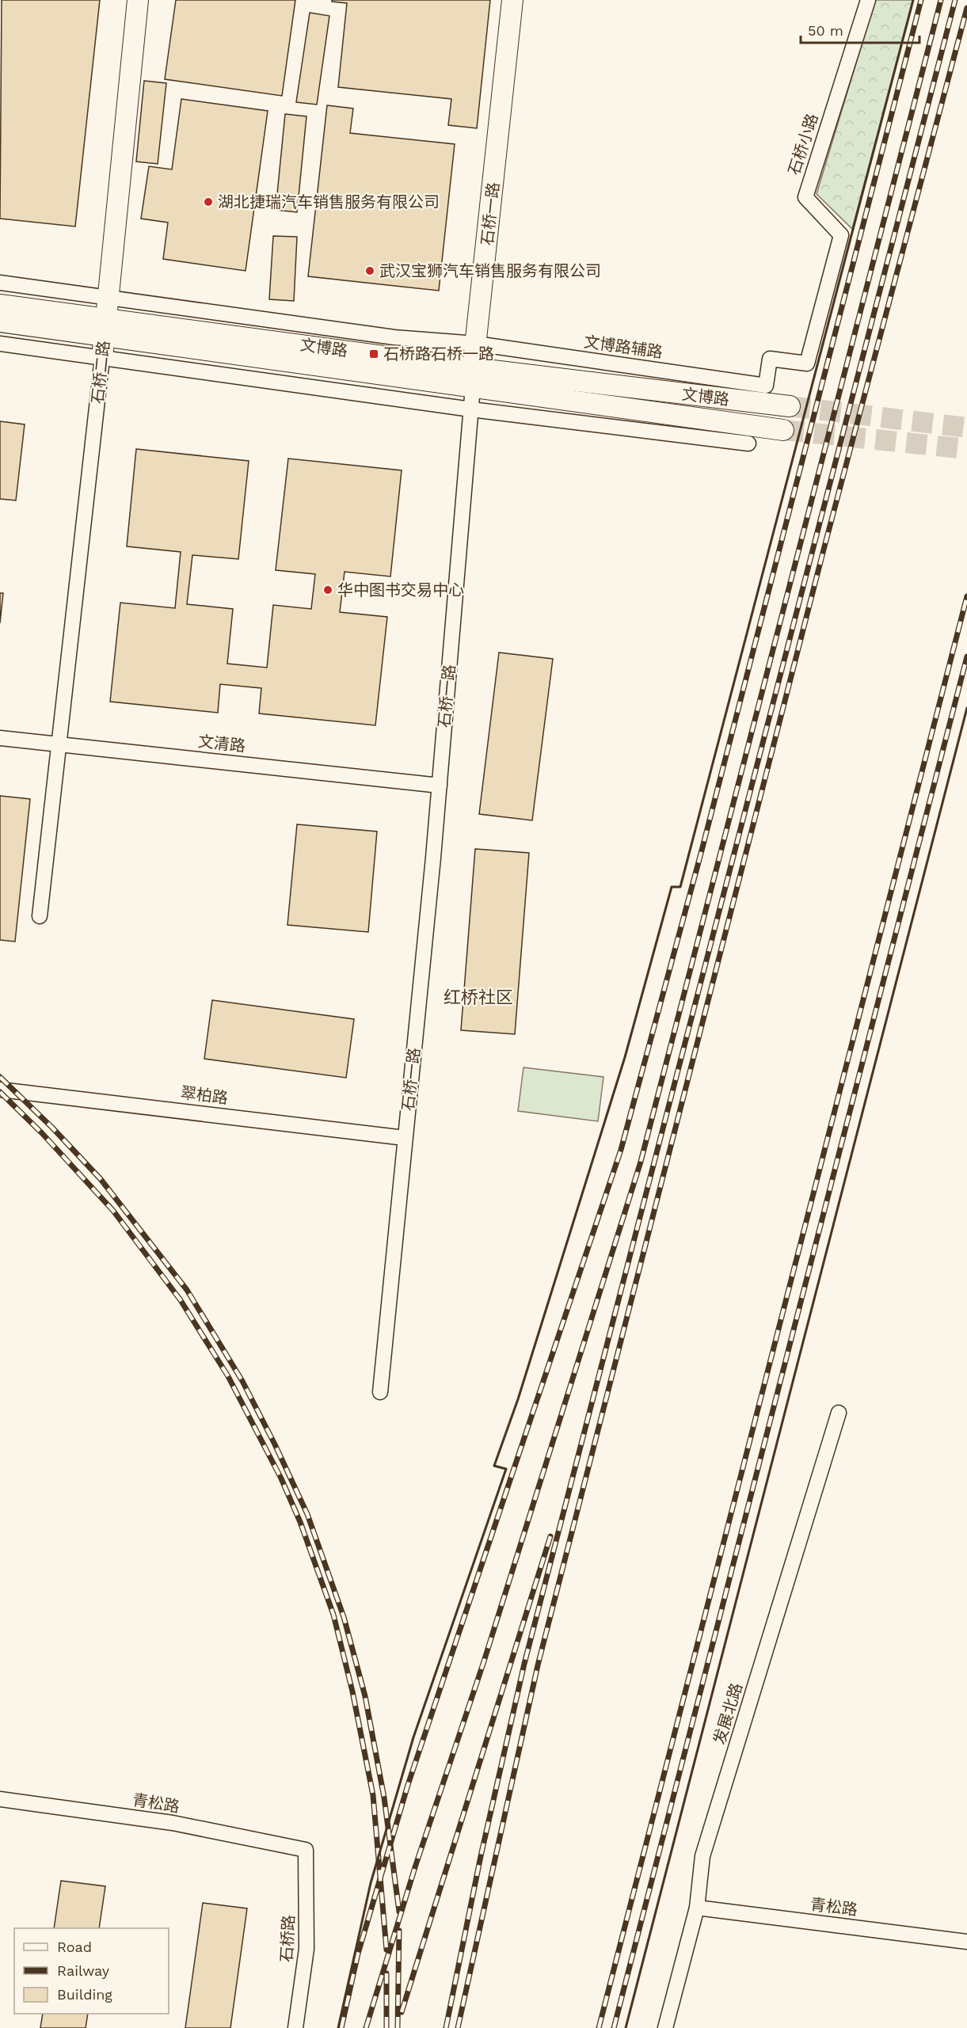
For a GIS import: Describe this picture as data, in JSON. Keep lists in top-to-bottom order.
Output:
{
  "streets": {
    "main road": ["石桥一路", "文博路", "石桥二路"],
    "street": [
      "石桥小路",
      "文博路辅路",
      "文清路",
      "翠柏路",
      "发展北路",
      "青松路",
      "石桥路"
    ]
  },
  "crossings": [
    ["石桥小路", "文博路辅路"],
    ["石桥一路", "文博路辅路"],
    ["石桥一路", "文博路"],
    ["石桥一路", "文清路"],
    ["石桥一路", "翠柏路"],
    ["文博路辅路", "石桥二路"],
    ["文博路", "石桥二路"],
    ["石桥二路", "文清路"],
    ["发展北路", "青松路"],
    ["青松路", "石桥路"]
  ],
  "districts": ["红桥社区"],
  "places": {
    "other": ["湖北捷瑞汽车销售服务有限公司", "武汉宝狮汽车销售服务有限公司", "华中图书交易中心"],
    "transit": ["石桥路石桥一路"]
  },
  "legend": ["Road", "Railway", "Building"],
  "scale_bar": "50 m"
}
